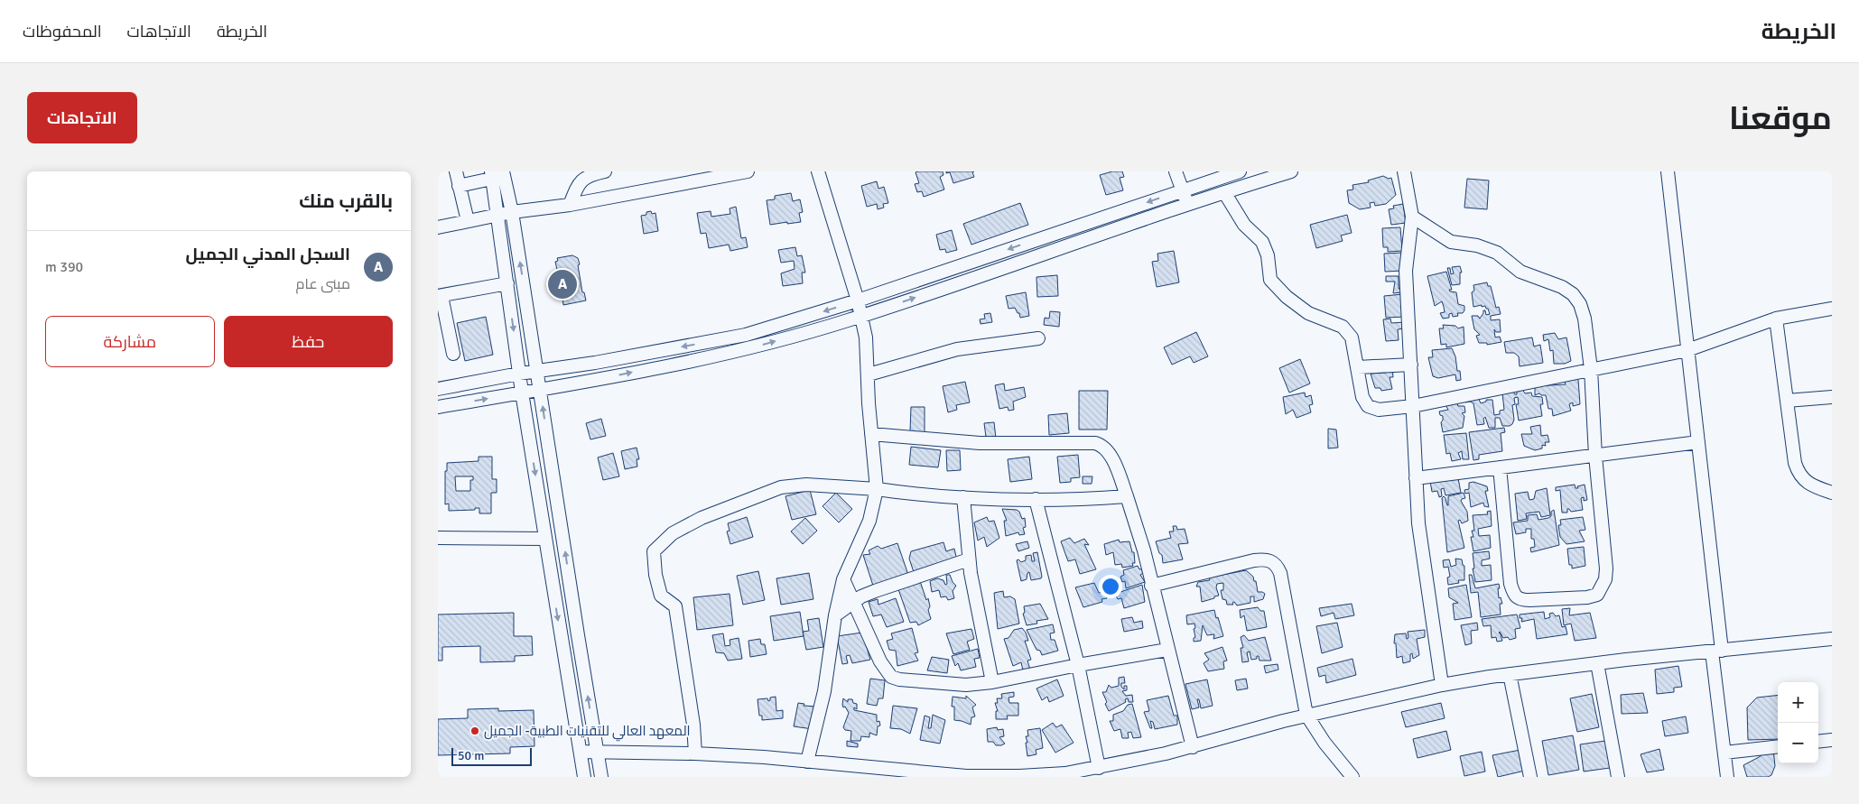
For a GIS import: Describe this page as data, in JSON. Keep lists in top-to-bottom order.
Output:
{
  "places": ["المعهد العالي للتقنيات الطبية- الجميل"],
  "scale_bar": "50 m",
  "page": {
    "header": "الخريطة",
    "nav": ["الخريطة", "الاتجاهات", "المحفوظات"],
    "title": "موقعنا",
    "buttons": [
      "الاتجاهات",
      ["حفظ", "مشاركة"]
    ],
    "heading": "بالقرب منك",
    "list": [
      {
        "mark": "A",
        "name": "السجل المدني الجميل",
        "note": "مبنى عام",
        "value": "390 m"
      }
    ],
    "pins": "A",
    "map_buttons": ["+", "−"],
    "scale": "50 m"
  }
}
